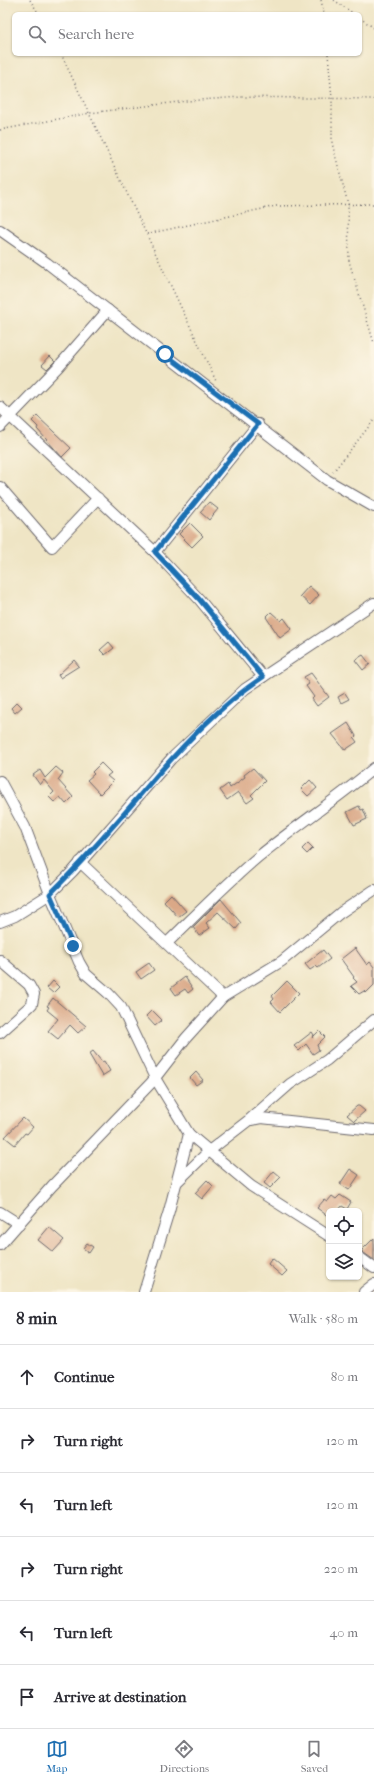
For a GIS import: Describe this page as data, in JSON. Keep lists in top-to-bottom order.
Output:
{
  "page": {
    "search": "Search here",
    "heading": ["8 min", "Walk · 580 m"],
    "list": [
      ["Continue", "80 m"],
      ["Turn right", "120 m"],
      ["Turn left", "120 m"],
      ["Turn right", "220 m"],
      ["Turn left", "40 m"],
      "Arrive at destination"
    ],
    "nav": ["Map", "Directions", "Saved"]
  }
}
